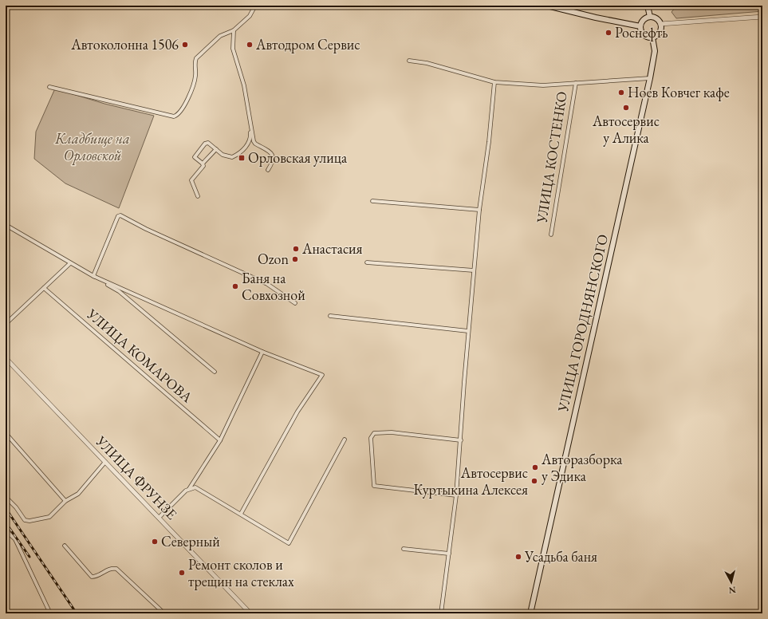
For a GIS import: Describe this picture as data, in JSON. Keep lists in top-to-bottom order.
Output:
{
  "streets": {
    "main road": ["УЛИЦА ГОРОДНЯНСКОГО"],
    "street": ["УЛИЦА КОСТЕНКО", "УЛИЦА КОМАРОВА", "УЛИЦА ФРУНЗЕ"]
  },
  "parks": ["Кладбище на Орловской"],
  "places": {
    "other": [
      "Роснефть",
      "Автоколонна 1506",
      "Автодром Сервис",
      "Ноев Ковчег кафе",
      "Автосервис у Алика",
      "Анастасия",
      "Ozon",
      "Баня на Совхозной",
      "Авторазборка у Эдика",
      "Автосервис Куртыкина Алексея",
      "Северный",
      "Усадьба баня",
      "Ремонт сколов и трещин на стеклах"
    ],
    "transit": ["Орловская улица"]
  },
  "north": "bottom"
}
